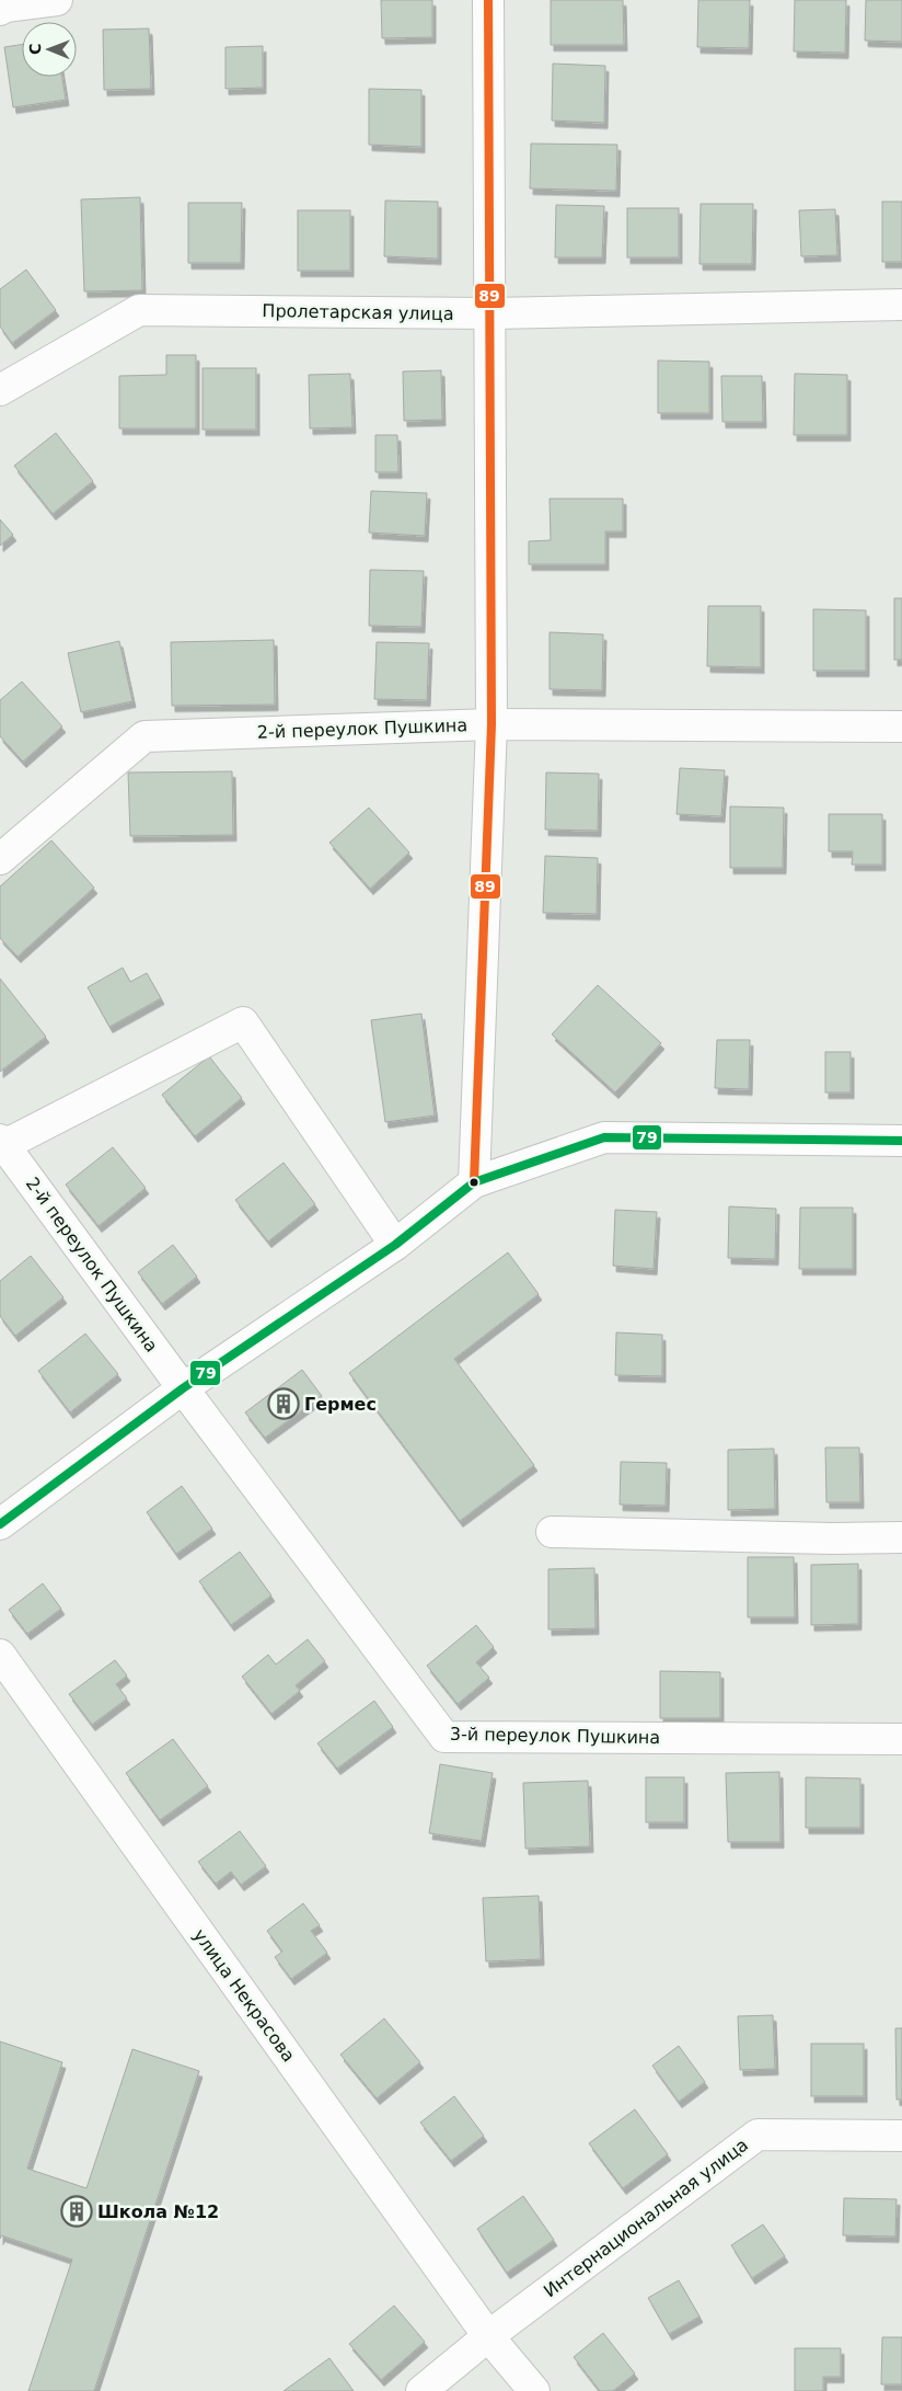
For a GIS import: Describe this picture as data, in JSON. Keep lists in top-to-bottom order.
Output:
{
  "streets": {
    "street": [
      "Пролетарская улица",
      "2-й переулок Пушкина",
      "3-й переулок Пушкина",
      "улица Некрасова",
      "Интернациональная улица"
    ]
  },
  "crossings": [
    ["2-й переулок Пушкина", "3-й переулок Пушкина"],
    ["улица Некрасова", "Интернациональная улица"]
  ],
  "places": {
    "building": ["Гермес", "Школа №12"]
  },
  "lines": ["transit line 89", "transit line 79"],
  "north": "left"
}
